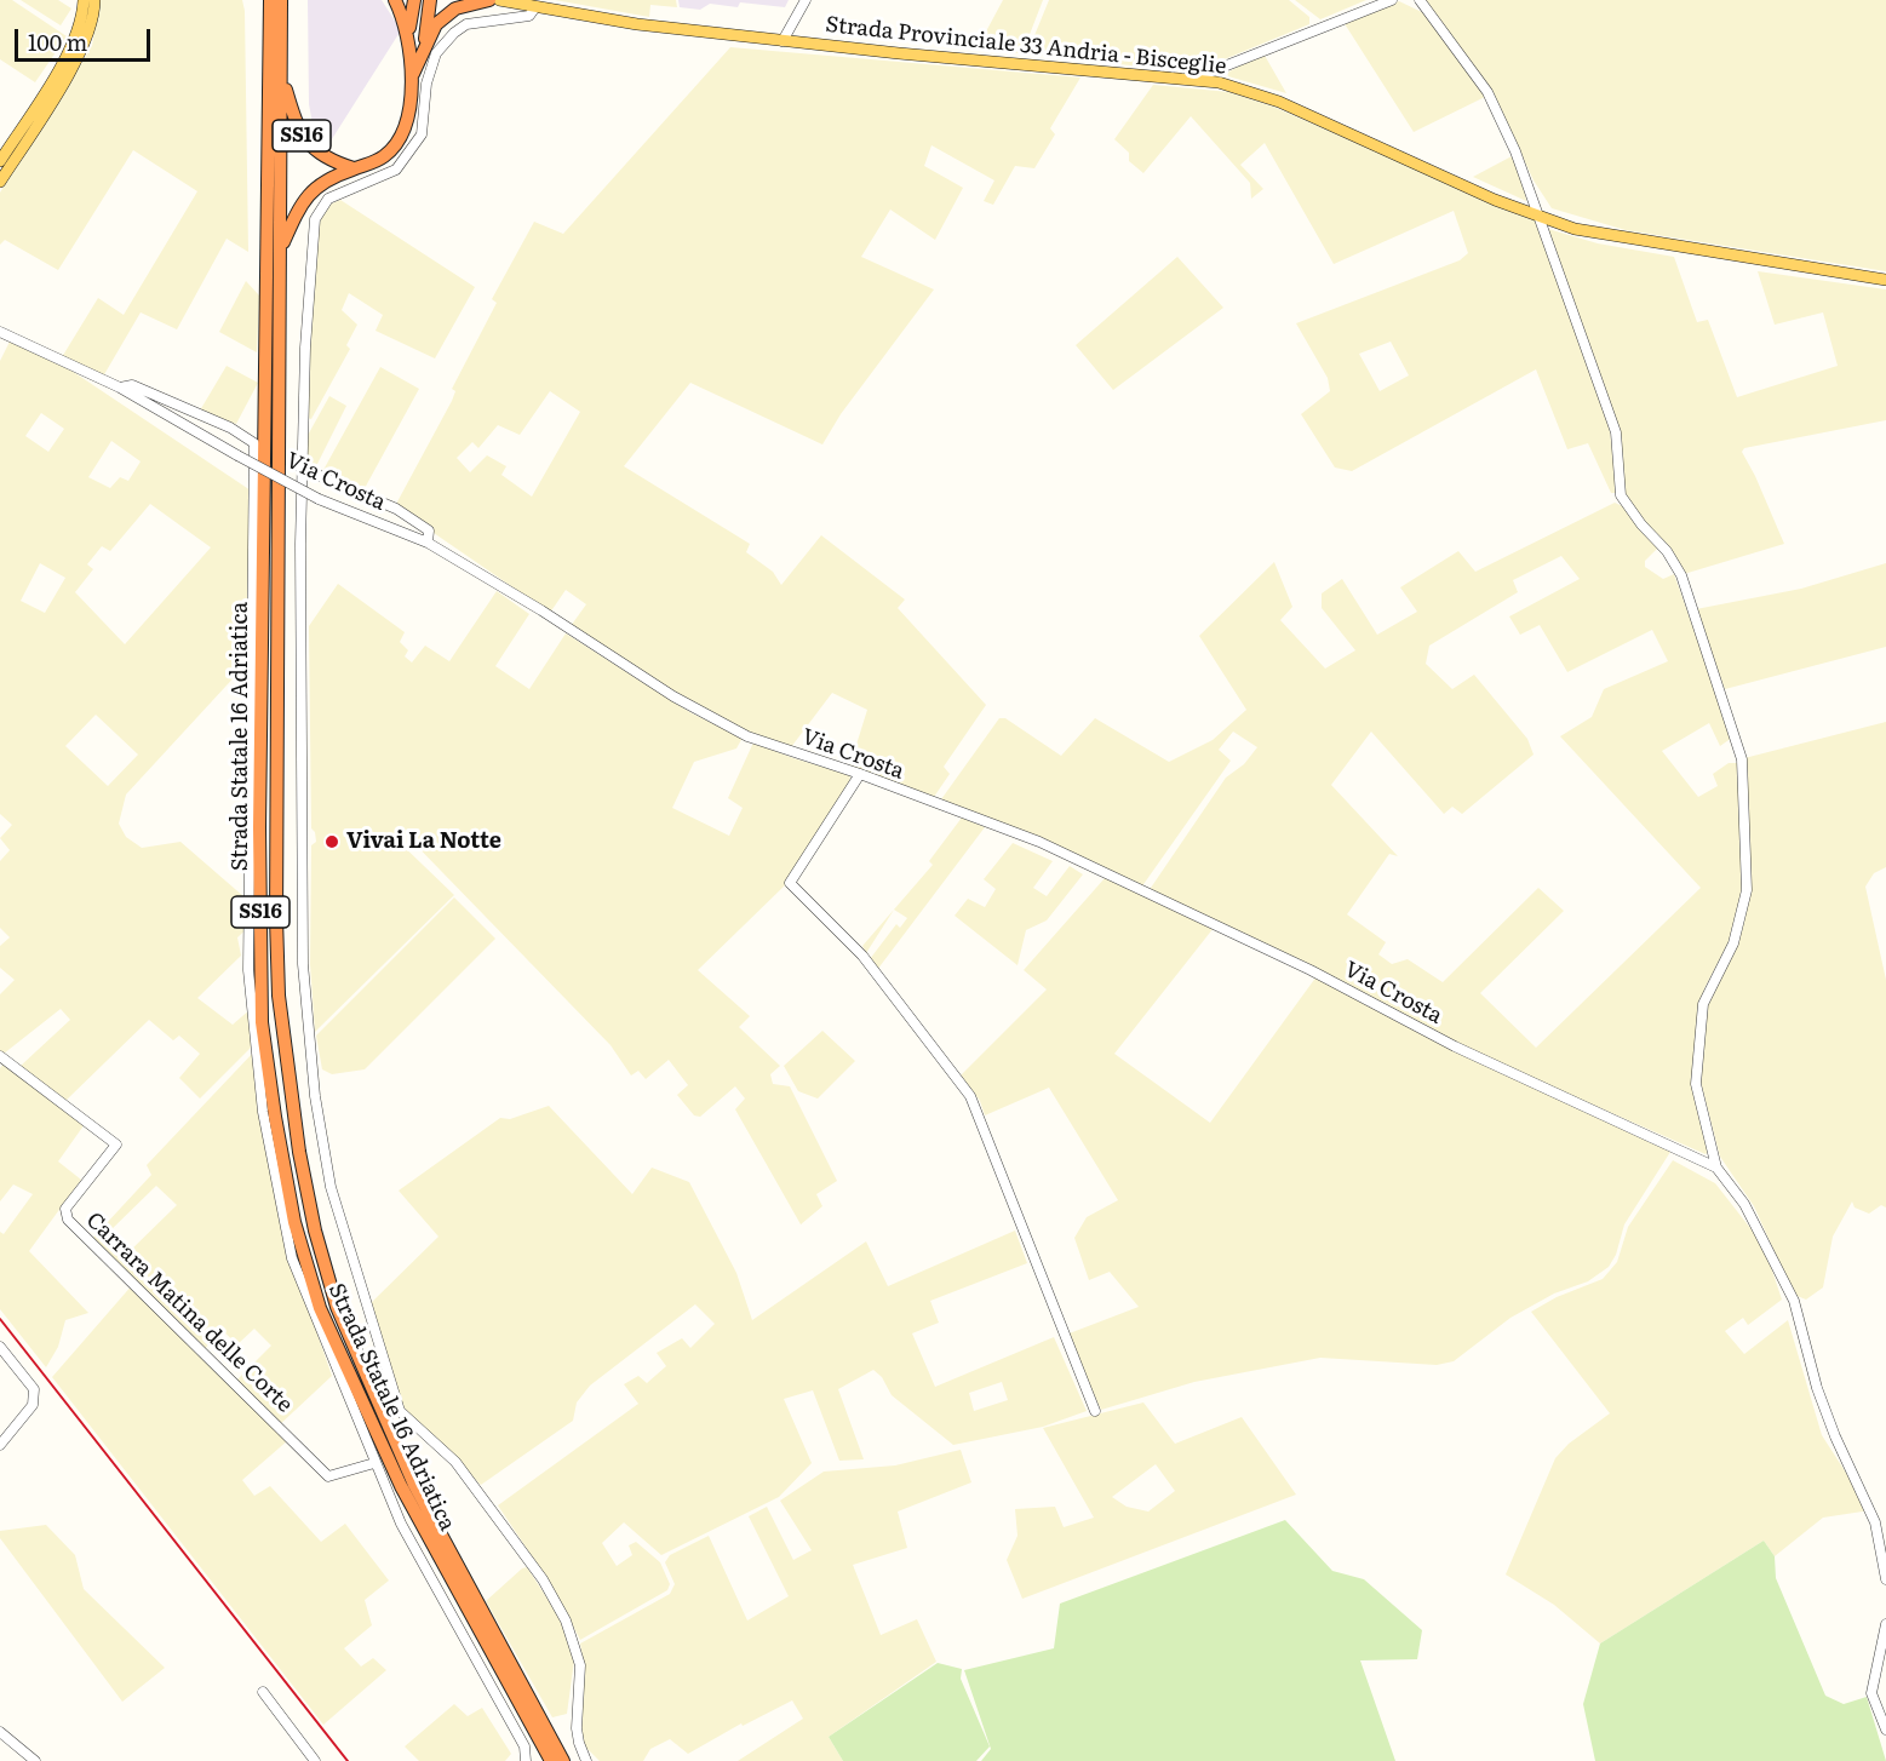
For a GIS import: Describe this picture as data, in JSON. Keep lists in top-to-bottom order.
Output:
{
  "streets": {
    "highway": ["SS16", "Strada Statale 16 Adriatica"],
    "main road": ["Strada Provinciale 33 Andria - Bisceglie"],
    "street": ["Via Crosta", "Carrara Matina delle Corte"]
  },
  "crossings": [
    ["SS16", "Strada Statale 16 Adriatica"]
  ],
  "places": ["Vivai La Notte"],
  "scale_bar": "100 m"
}
